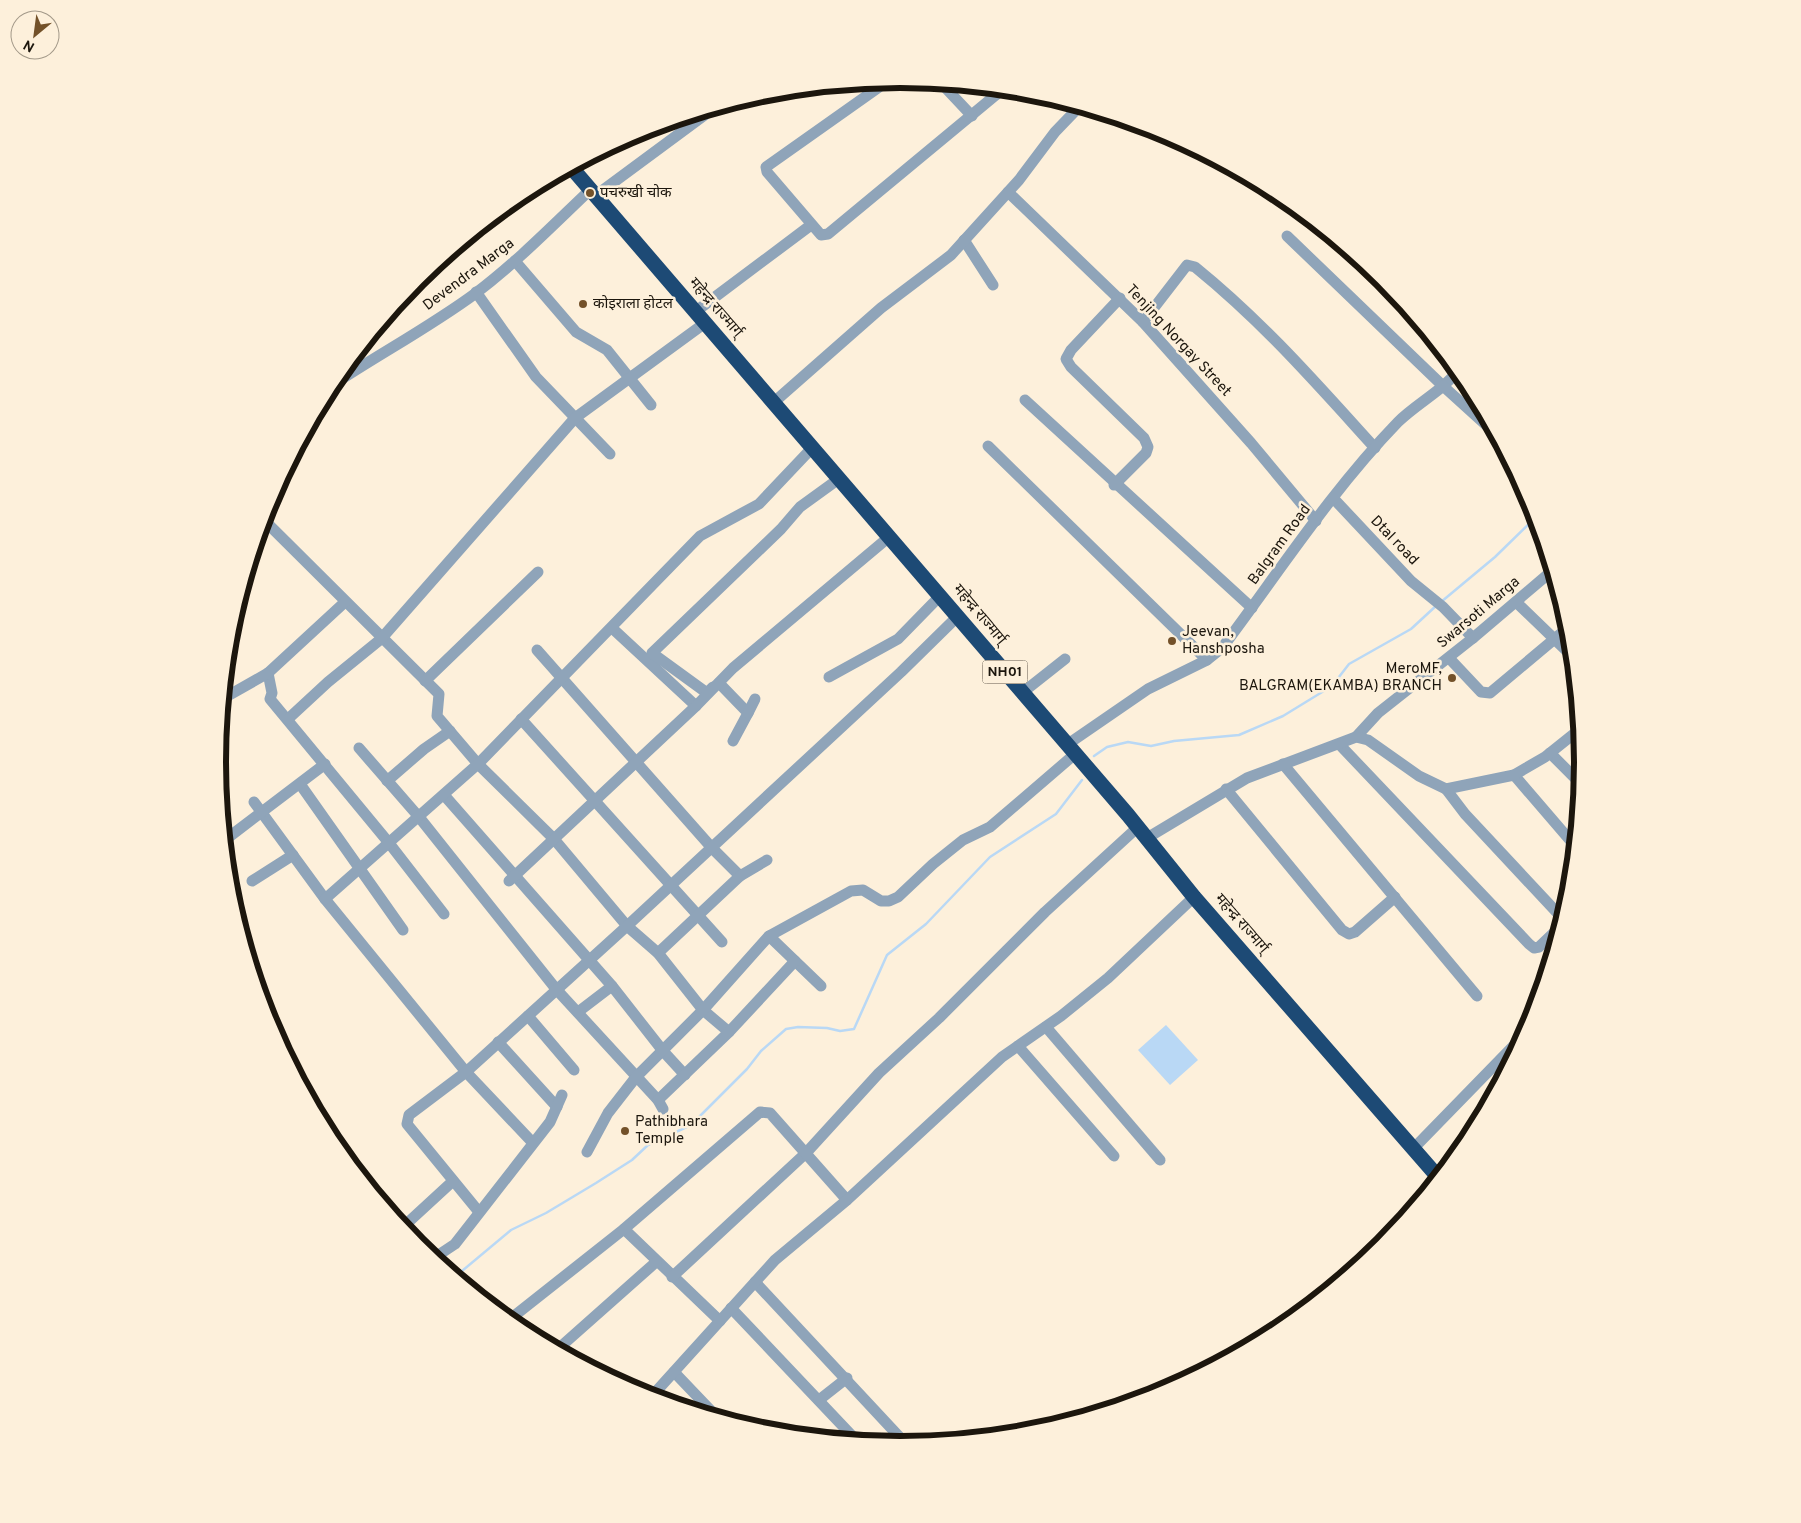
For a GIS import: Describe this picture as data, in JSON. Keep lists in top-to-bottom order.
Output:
{
  "streets": {
    "highway": ["महेन्द्र राज्मार्ग्", "NH01"],
    "street": [
      "Devendra Marga",
      "Tenjing Norgay Street",
      "Dtal road",
      "Balgram Road",
      "Swarsoti Marga"
    ]
  },
  "crossings": [
    ["Devendra Marga", "महेन्द्र राज्मार्ग्"],
    ["महेन्द्र राज्मार्ग्", "Balgram Road"],
    ["Tenjing Norgay Street", "Balgram Road"],
    ["Dtal road", "Balgram Road"],
    ["Dtal road", "Swarsoti Marga"]
  ],
  "places": [
    "पचरुखी चोक",
    "कोइराला होटल",
    "Jeevan, Hanshposha",
    "MeroMF, BALGRAM(EKAMBA) BRANCH",
    "Pathibhara Temple"
  ],
  "north": "bottom left"
}
